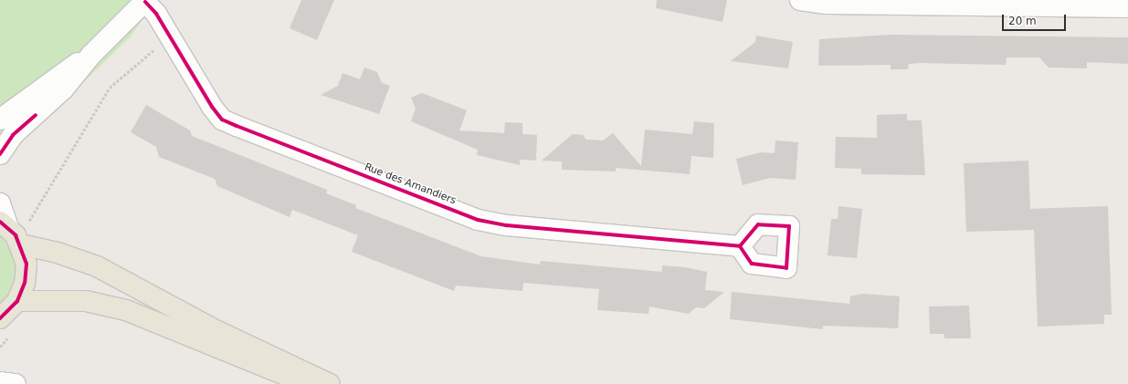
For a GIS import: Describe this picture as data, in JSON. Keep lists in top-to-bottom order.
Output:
{
  "streets": {
    "street": ["Rue des Amandiers"]
  },
  "scale_bar": "20 m"
}
